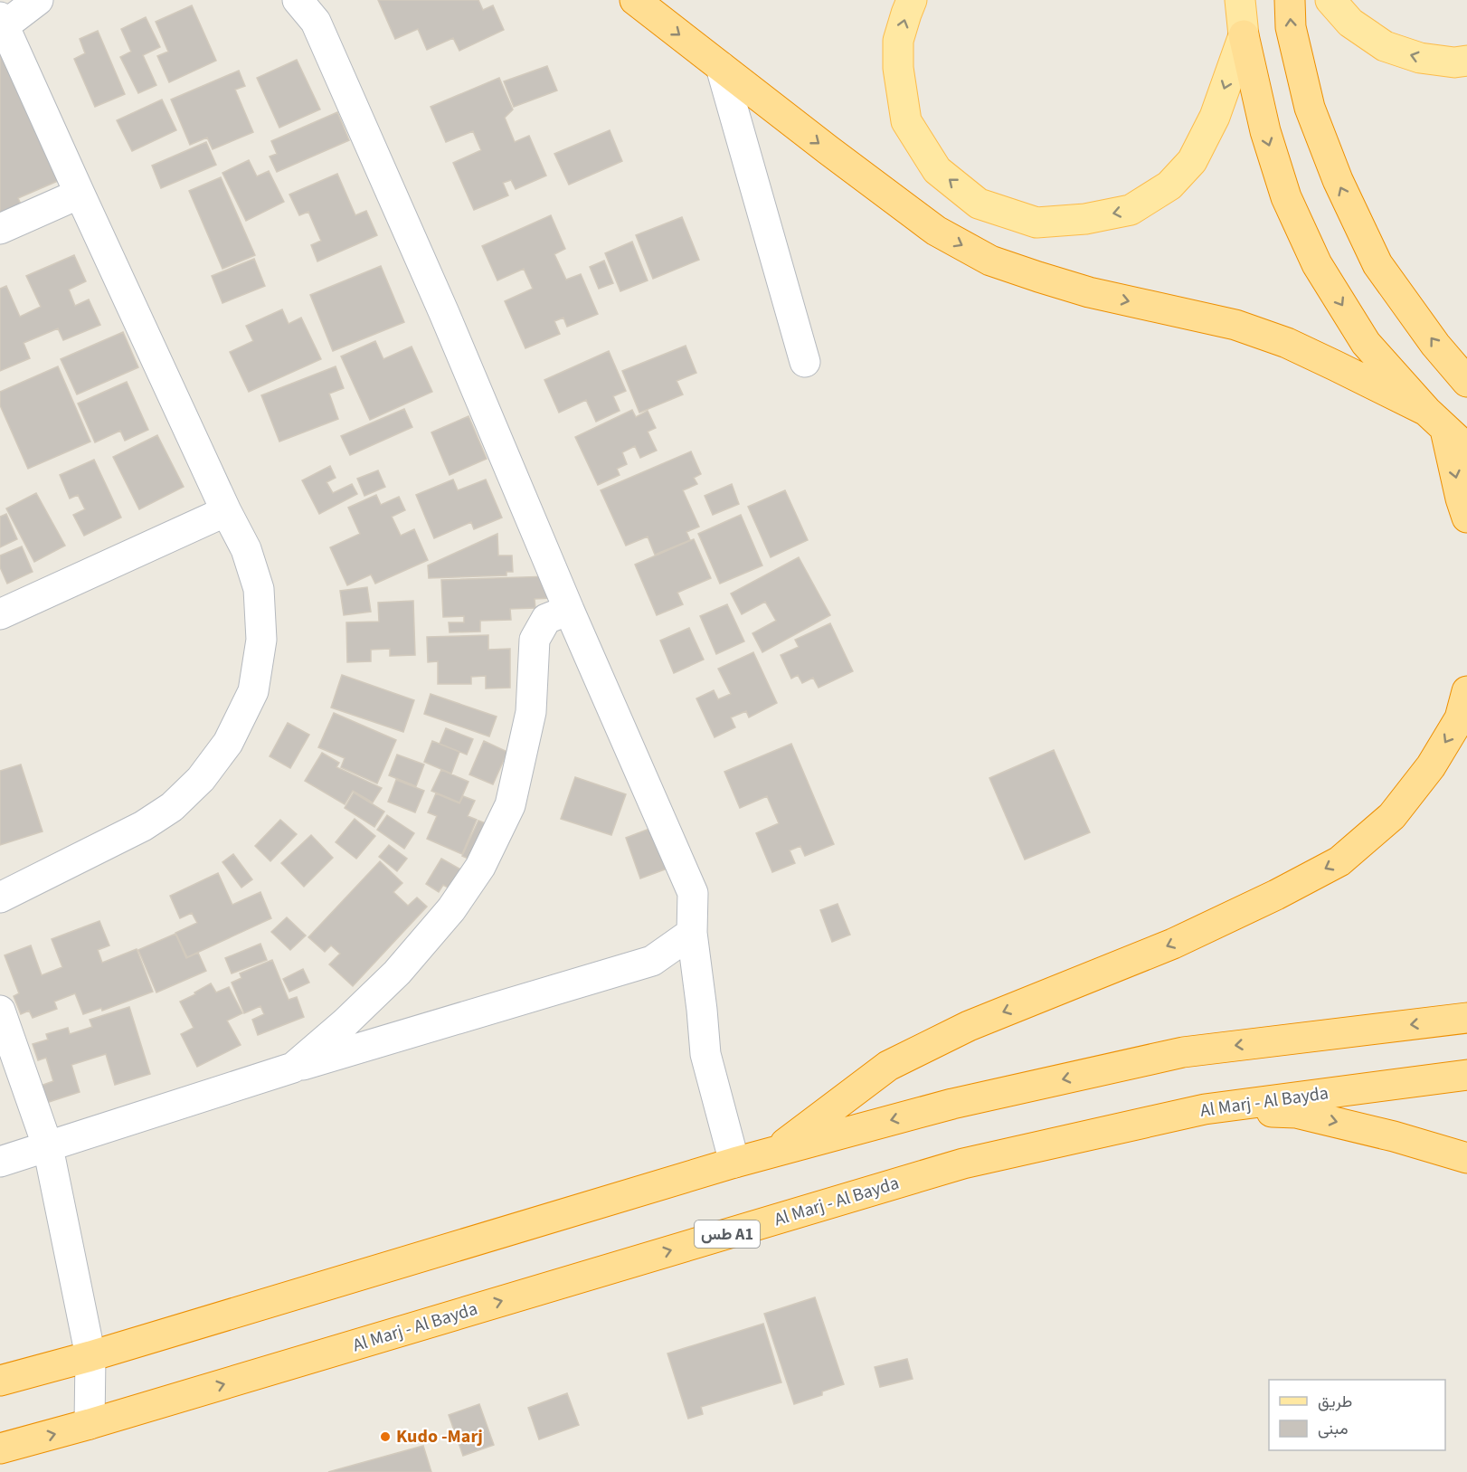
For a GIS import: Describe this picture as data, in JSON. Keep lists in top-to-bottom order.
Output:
{
  "streets": {
    "highway": ["Al Marj - Al Bayda", "طس A1"]
  },
  "places": ["Kudo -Marj"],
  "legend": ["طريق", "مبنى"]
}
